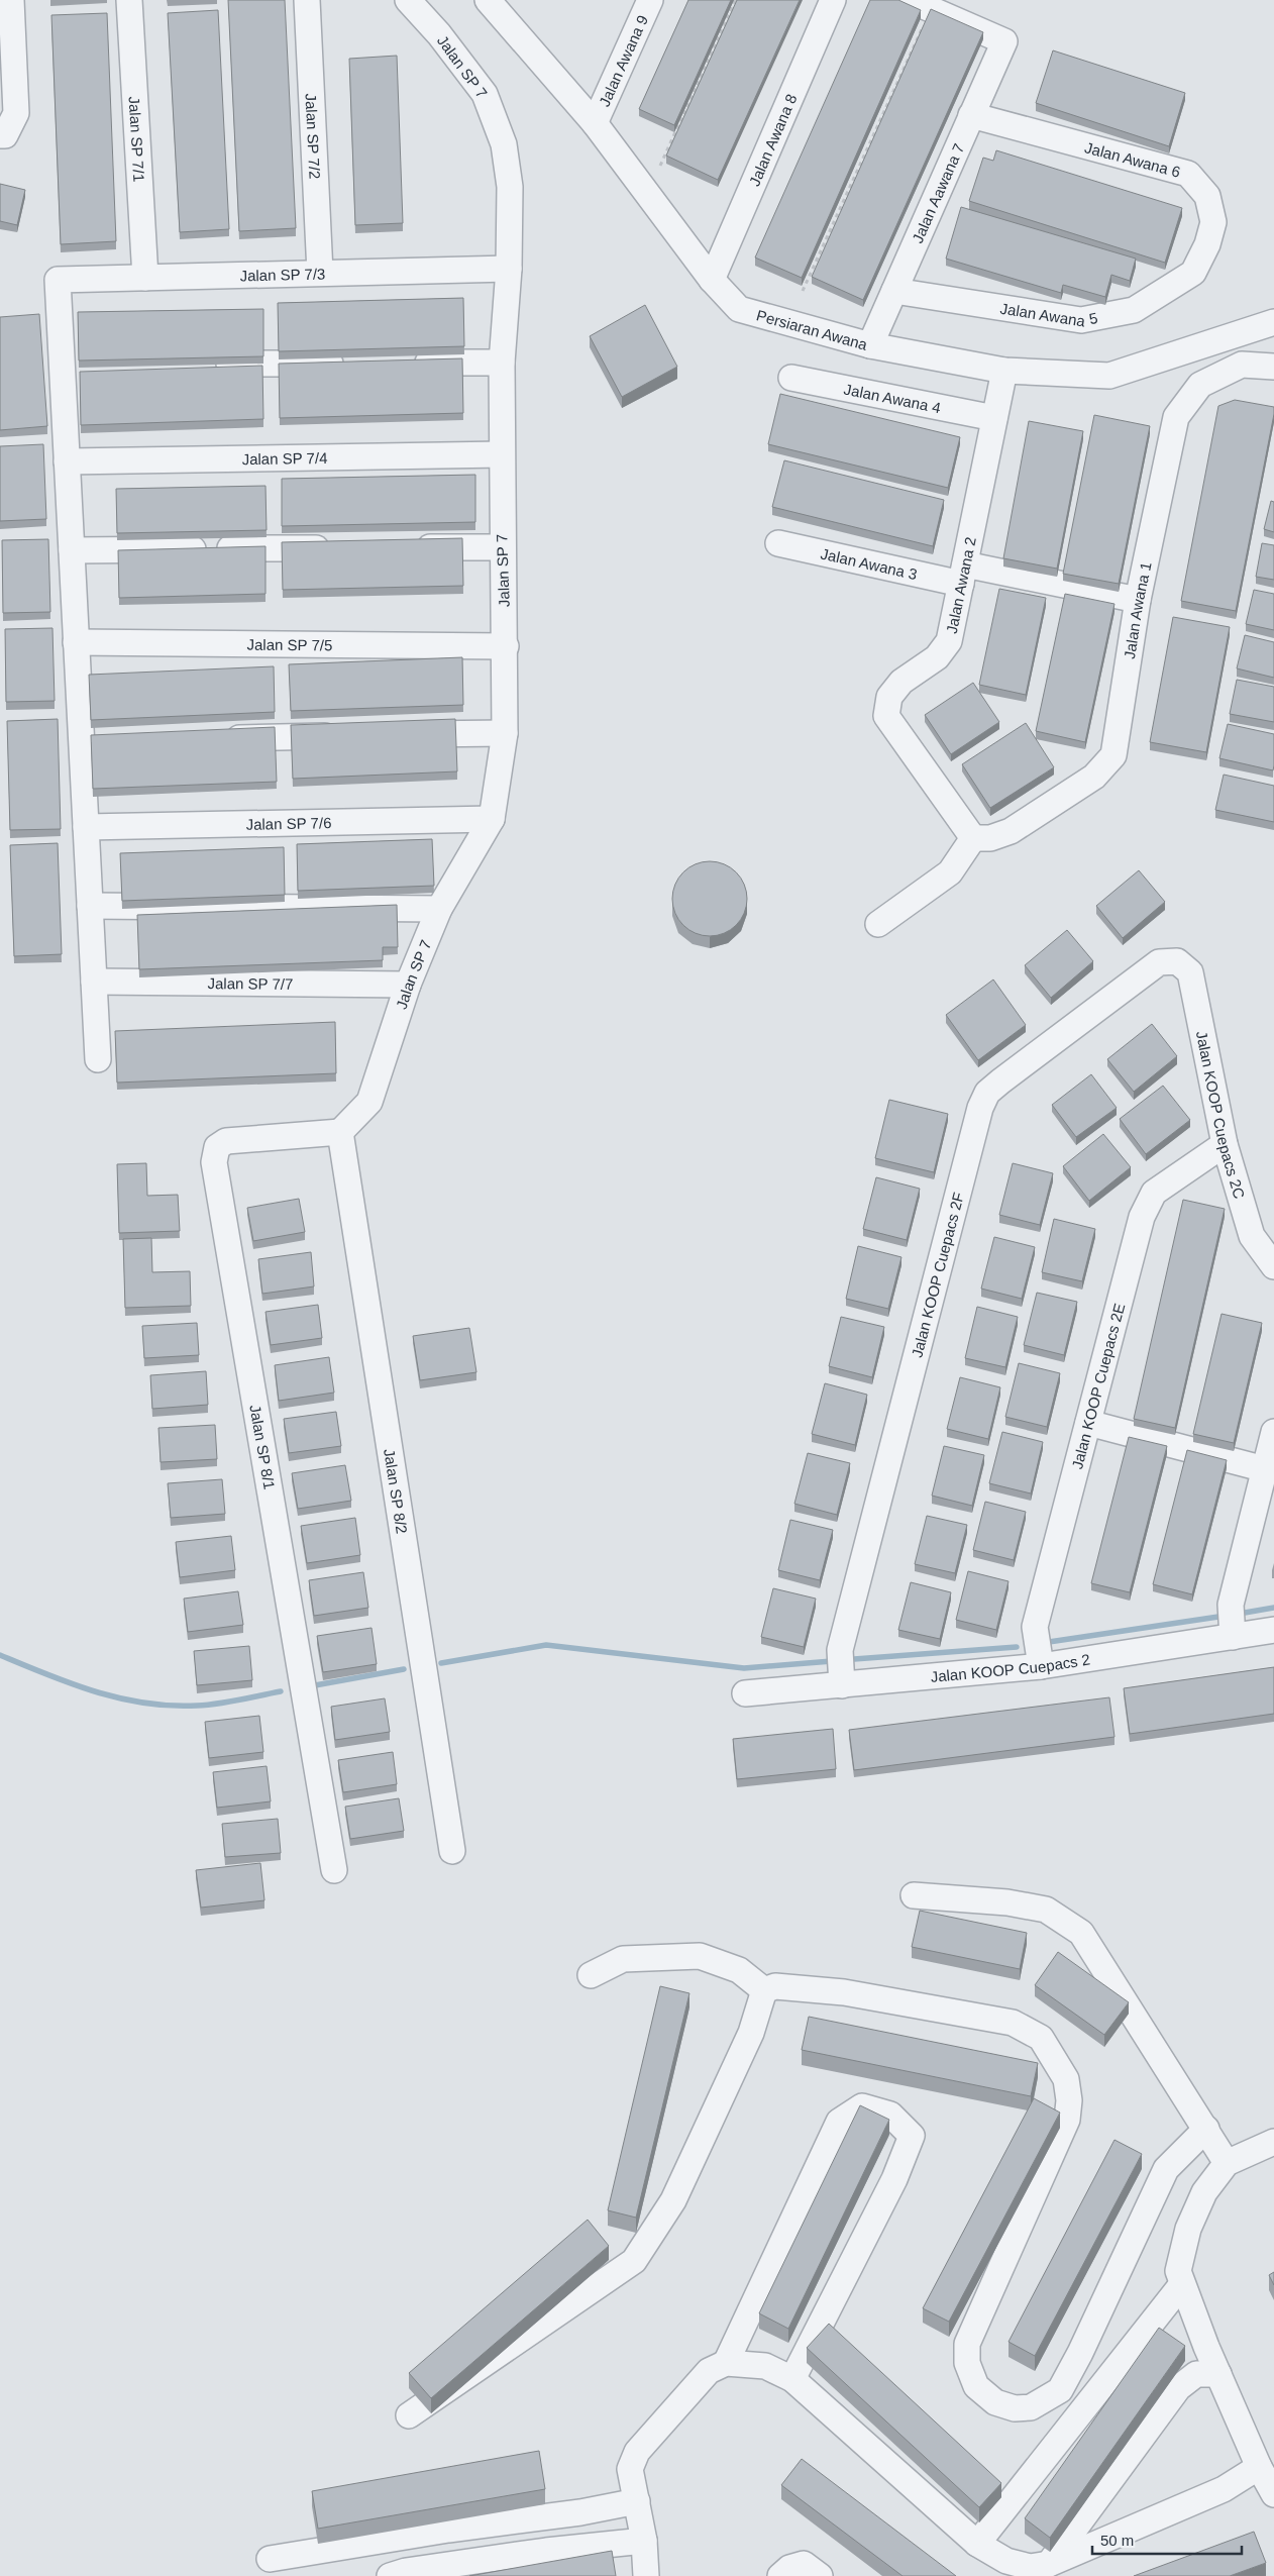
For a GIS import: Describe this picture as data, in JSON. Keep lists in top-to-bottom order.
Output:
{
  "streets": {
    "street": [
      "Jalan Awana 9",
      "Jalan SP 7",
      "Jalan SP 7/2",
      "Jalan SP 7/1",
      "Jalan Awana 8",
      "Jalan Awana 6",
      "Jalan Aawana 7",
      "Jalan SP 7/3",
      "Jalan Awana 5",
      "Persiaran Awana",
      "Jalan Awana 4",
      "Jalan SP 7/4",
      "Jalan Awana 3",
      "Jalan Awana 2",
      "Jalan Awana 1",
      "Jalan SP 7/5",
      "Jalan SP 7/6",
      "Jalan SP 7/7",
      "Jalan KOOP Cuepacs 2C",
      "Jalan KOOP Cuepacs 2F",
      "Jalan KOOP Cuepacs 2E",
      "Jalan SP 8/1",
      "Jalan SP 8/2",
      "Jalan KOOP Cuepacs 2"
    ]
  },
  "crossings": [
    ["Jalan Awana 9", "Persiaran Awana"],
    ["Jalan SP 7", "Jalan SP 7/3"],
    ["Jalan SP 7", "Jalan SP 7/4"],
    ["Jalan SP 7", "Jalan SP 7/5"],
    ["Jalan SP 7", "Jalan SP 7/6"],
    ["Jalan SP 7", "Jalan SP 7/7"],
    ["Jalan SP 7", "Jalan SP 8/1"],
    ["Jalan SP 7", "Jalan SP 8/2"],
    ["Jalan SP 7/2", "Jalan SP 7/3"],
    ["Jalan SP 7/1", "Jalan SP 7/3"],
    ["Jalan Awana 8", "Persiaran Awana"],
    ["Jalan Awana 6", "Jalan Aawana 7"],
    ["Jalan Awana 6", "Jalan Awana 5"],
    ["Jalan Aawana 7", "Jalan Awana 5"],
    ["Jalan Aawana 7", "Persiaran Awana"],
    ["Jalan SP 7/3", "Jalan SP 7/4"],
    ["Persiaran Awana", "Jalan Awana 2"],
    ["Jalan Awana 4", "Jalan Awana 2"],
    ["Jalan Awana 3", "Jalan Awana 2"],
    ["Jalan Awana 3", "Jalan Awana 1"],
    ["Jalan Awana 2", "Jalan Awana 1"],
    ["Jalan KOOP Cuepacs 2C", "Jalan KOOP Cuepacs 2F"],
    ["Jalan KOOP Cuepacs 2C", "Jalan KOOP Cuepacs 2E"],
    ["Jalan KOOP Cuepacs 2F", "Jalan KOOP Cuepacs 2"],
    ["Jalan KOOP Cuepacs 2E", "Jalan KOOP Cuepacs 2"],
    ["Jalan SP 8/1", "Jalan SP 8/2"]
  ],
  "scale_bar": "50 m"
}
